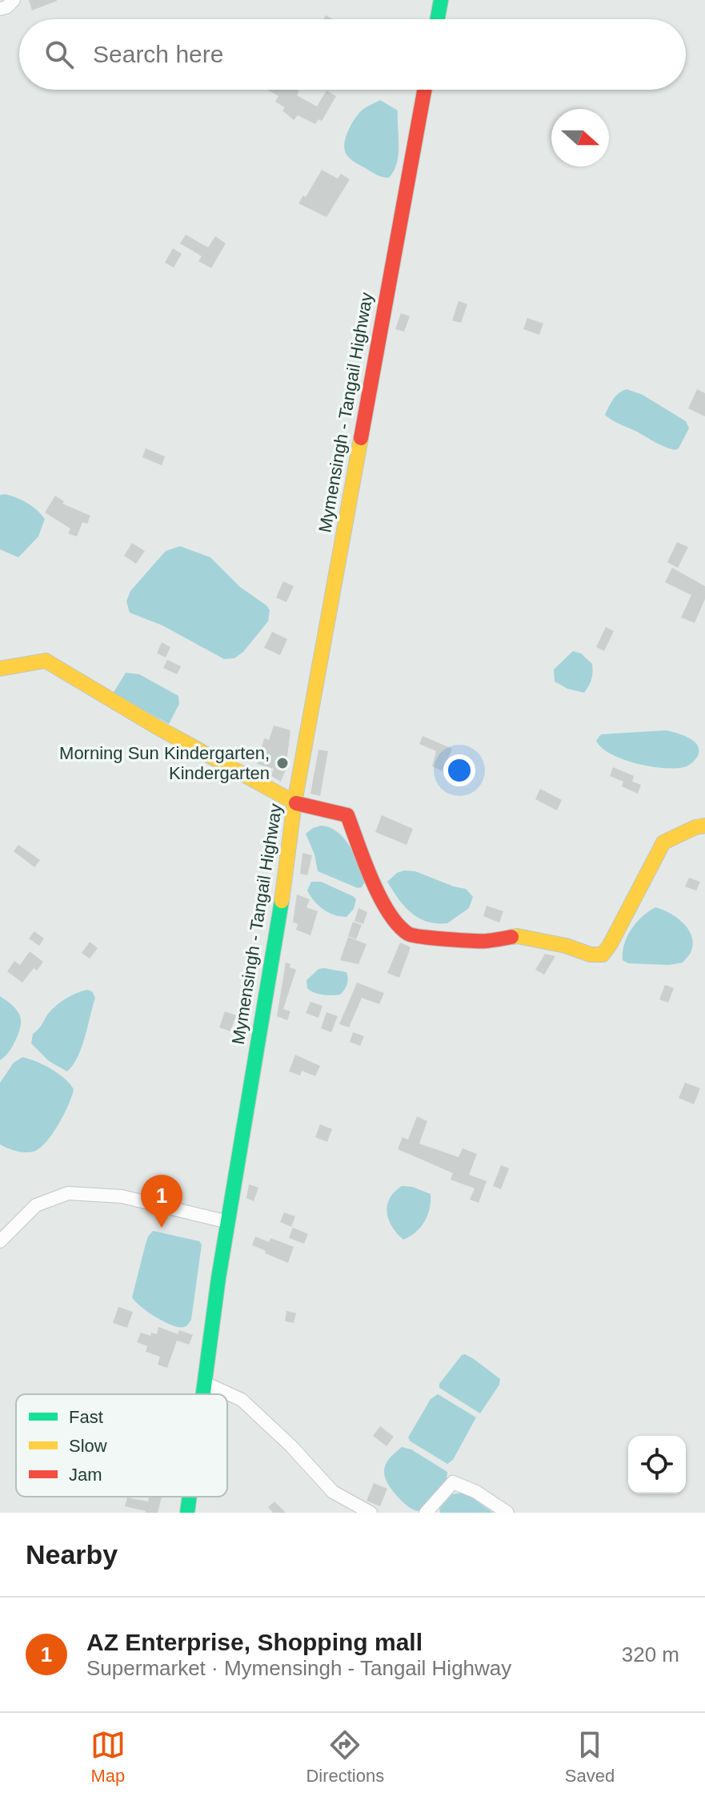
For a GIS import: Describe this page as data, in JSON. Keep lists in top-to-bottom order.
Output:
{
  "streets": {
    "main road": ["Mymensingh - Tangail Highway"]
  },
  "places": ["Morning Sun Kindergarten, Kindergarten"],
  "legend": ["Fast", "Slow", "Jam"],
  "north": "right",
  "page": {
    "search": "Search here",
    "pins": "1",
    "heading": "Nearby",
    "list": [
      {
        "mark": "1",
        "name": "AZ Enterprise, Shopping mall",
        "note": "Supermarket · Mymensingh - Tangail Highway",
        "value": "320 m"
      }
    ],
    "nav": ["Map", "Directions", "Saved"]
  }
}
